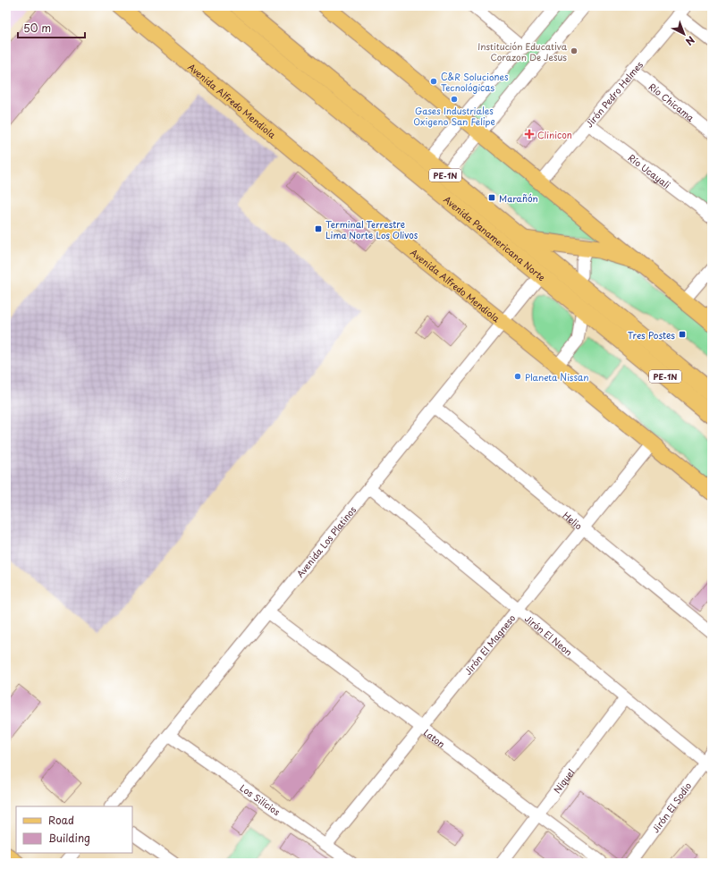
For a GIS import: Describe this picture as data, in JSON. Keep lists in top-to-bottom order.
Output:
{
  "streets": {
    "highway": ["PE-1N", "Avenida Panamericana Norte"],
    "main road": ["Avenida Alfredo Mendiola"],
    "street": [
      "Jirón Pedro Helmes",
      "Río Chicama",
      "Río Ucayali",
      "Helio",
      "Avenida Los Platinos",
      "Jirón El Neon",
      "Jirón El Magneso",
      "Laton",
      "Niquel",
      "Los Silicios",
      "Jirón El Sodio"
    ]
  },
  "crossings": [
    ["Jirón Pedro Helmes", "Río Chicama"],
    ["Jirón Pedro Helmes", "Río Ucayali"],
    ["Avenida Alfredo Mendiola", "Avenida Los Platinos"],
    ["Avenida Alfredo Mendiola", "Jirón El Magneso"],
    ["Avenida Panamericana Norte", "Avenida Los Platinos"],
    ["Helio", "Avenida Los Platinos"],
    ["Helio", "Jirón El Magneso"],
    ["Avenida Los Platinos", "Jirón El Neon"],
    ["Avenida Los Platinos", "Laton"],
    ["Avenida Los Platinos", "Los Silicios"],
    ["Jirón El Neon", "Jirón El Magneso"],
    ["Jirón El Neon", "Niquel"],
    ["Jirón El Neon", "Jirón El Sodio"],
    ["Jirón El Magneso", "Laton"],
    ["Jirón El Magneso", "Los Silicios"],
    ["Laton", "Niquel"]
  ],
  "places": {
    "other": [
      "Institución Educativa Corazon De Jesus",
      "C&R Soluciones Tecnológicas",
      "Gases Industriales Oxigeno San Felipe",
      "Planeta Nissan"
    ],
    "health": ["Clinicon"],
    "transit": ["Marañón", "Terminal Terrestre Lima Norte Los Olivos", "Tres Postes"]
  },
  "legend": ["Road", "Building"],
  "scale_bar": "50 m",
  "north": "bottom right"
}
